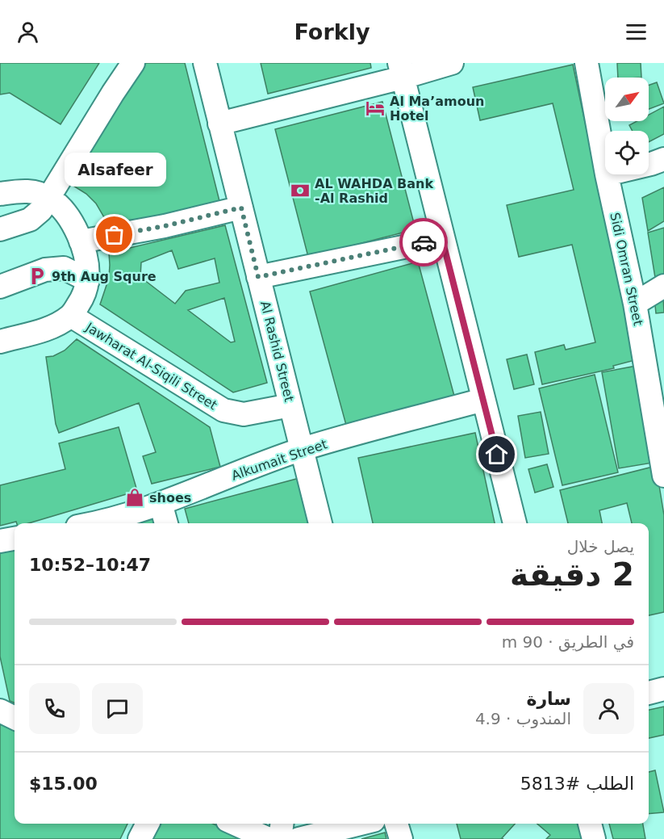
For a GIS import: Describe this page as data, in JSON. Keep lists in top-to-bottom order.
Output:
{
  "streets": {
    "street": [
      "Sidi Omran Street",
      "Al Rashid Street",
      "Jawharat Al-Siqili Street",
      "Alkumait Street"
    ]
  },
  "crossings": [
    ["Al Rashid Street", "Jawharat Al-Siqili Street"],
    ["Al Rashid Street", "Alkumait Street"]
  ],
  "places": {
    "hotel": ["Al Ma’amoun Hotel"],
    "bank": ["AL WAHDA Bank -Al Rashid"],
    "other": ["Alsafeer"],
    "parking": ["9th Aug Squre"],
    "shop": ["shoes"]
  },
  "north": "top right",
  "page": {
    "header": "Forkly",
    "bubble": "Alsafeer",
    "heading": ["2 دقيقة", "يصل خلال", "10:47–10:52"],
    "panel": [
      "سارة",
      "المندوب · 4.9",
      "الطلب #5813",
      "$15.00"
    ],
    "bar": "في الطريق · 90 m"
  }
}
